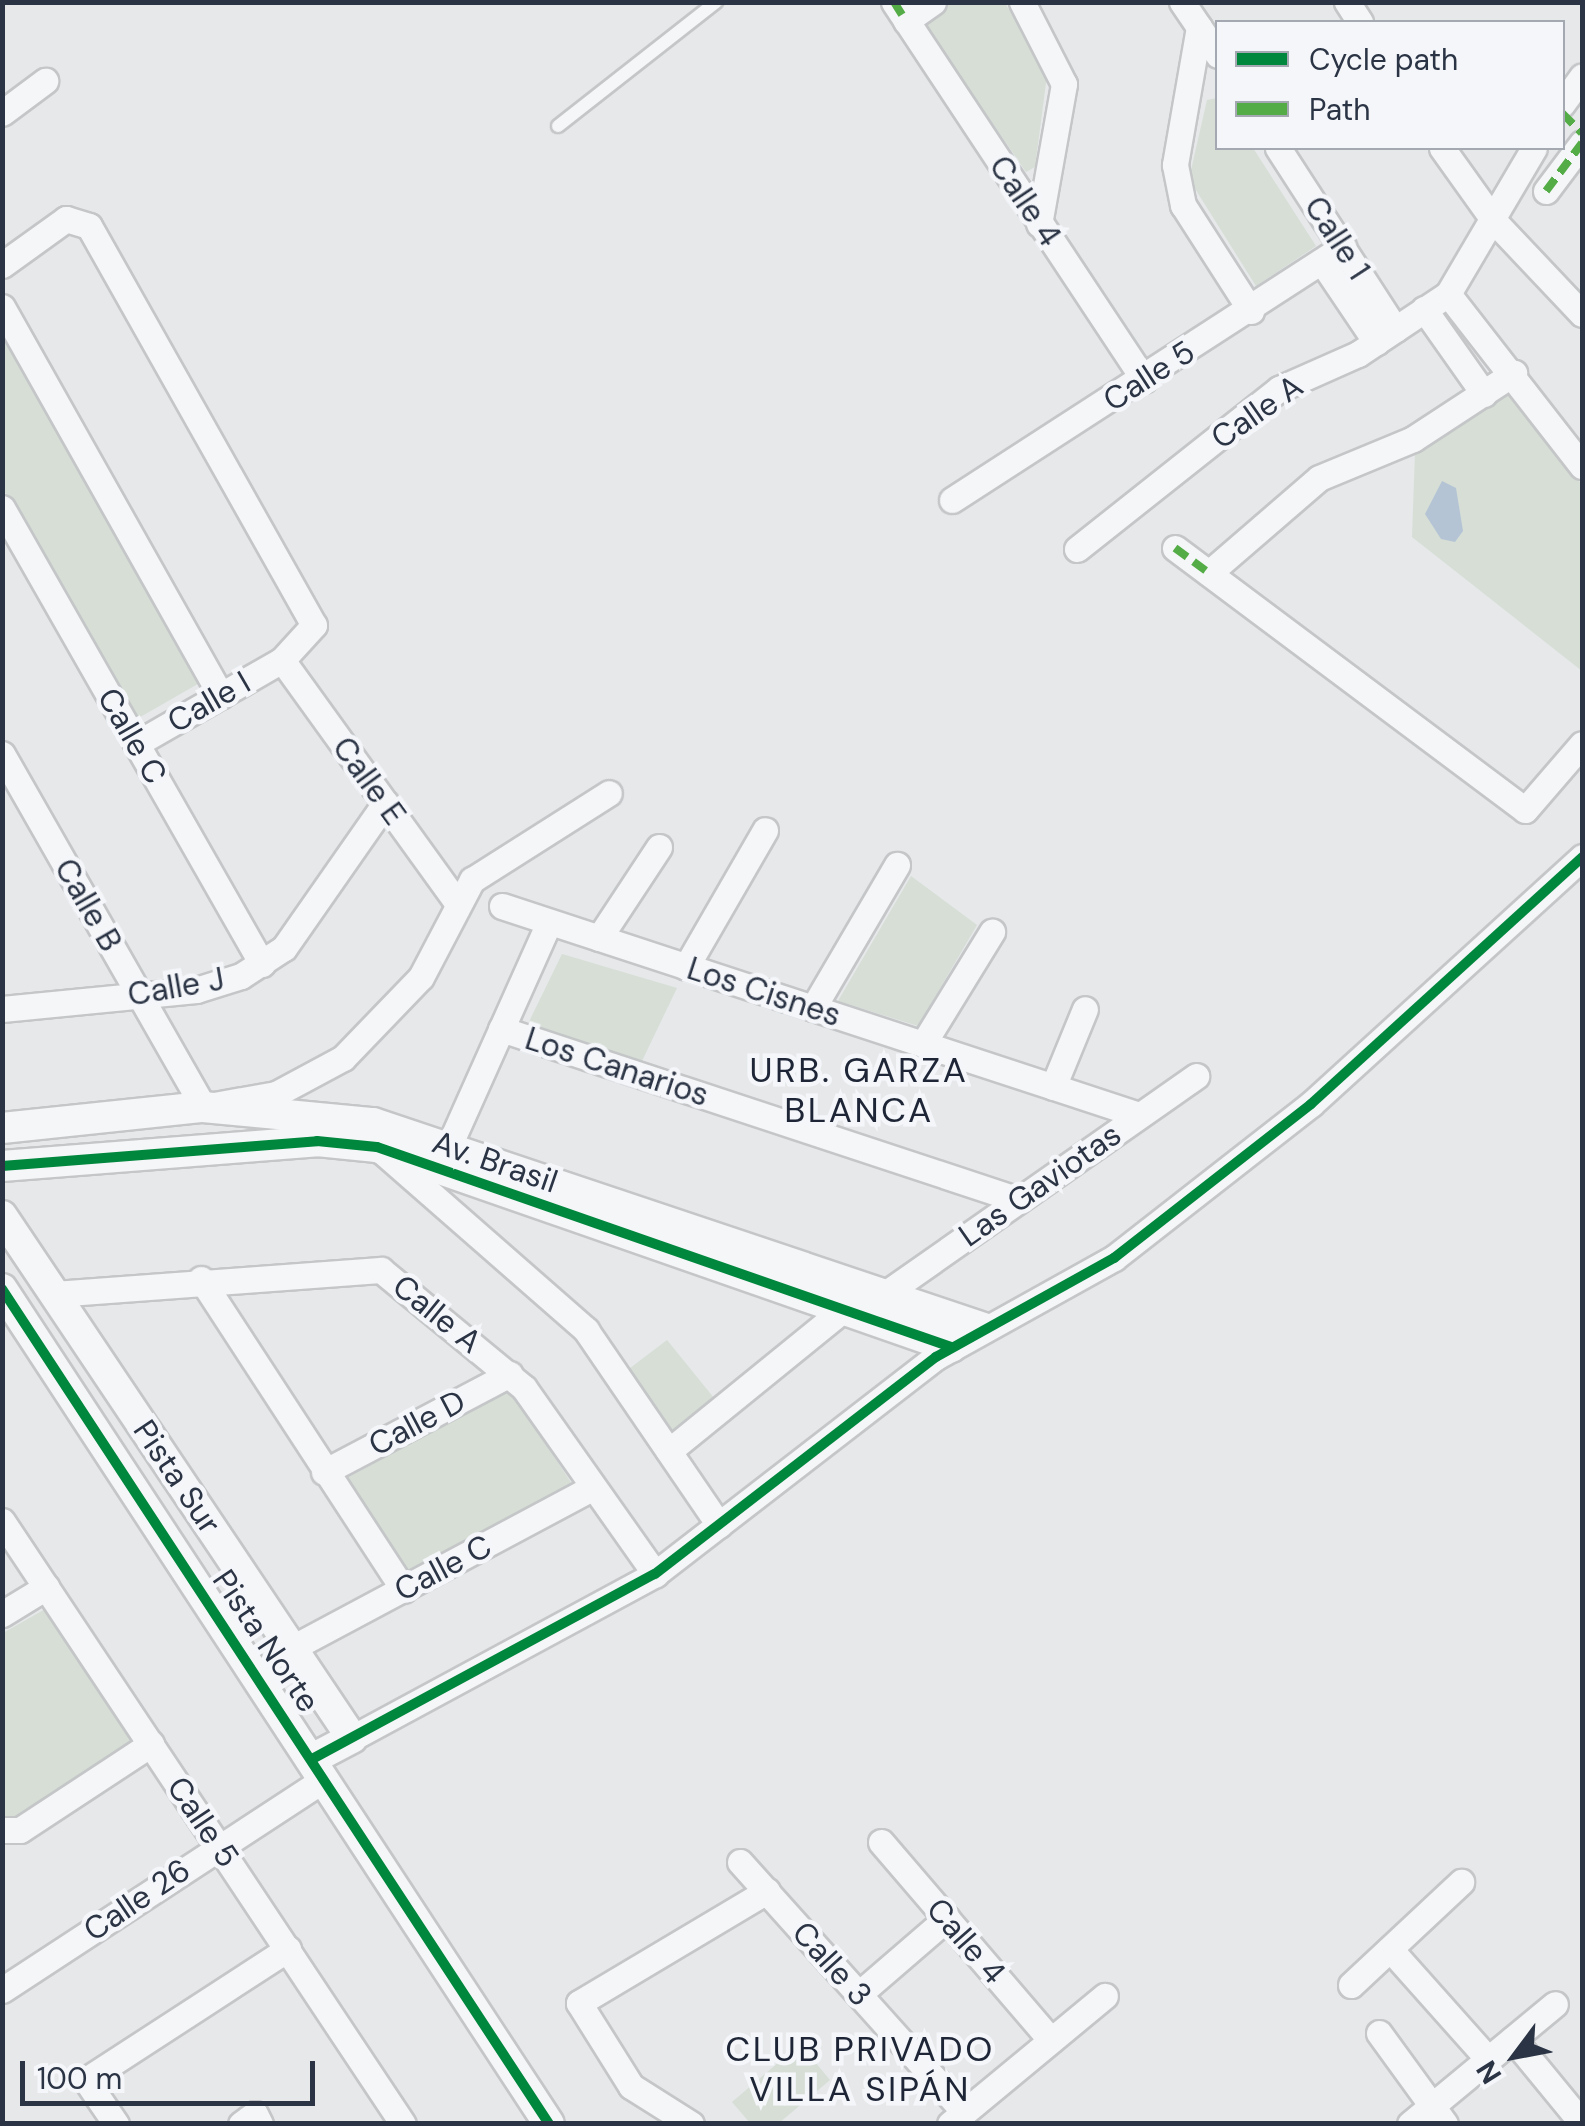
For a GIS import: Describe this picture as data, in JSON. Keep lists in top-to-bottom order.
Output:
{
  "streets": {
    "street": [
      "Calle 4",
      "Calle 1",
      "Calle 5",
      "Calle A",
      "Calle I",
      "Calle C",
      "Calle E",
      "Calle B",
      "Calle J",
      "Los Cisnes",
      "Los Canarios",
      "Av. Brasil",
      "Las Gaviotas",
      "Calle D",
      "Pista Sur",
      "Pista Norte",
      "Calle 26",
      "Calle 3"
    ]
  },
  "crossings": [
    ["Calle 4", "Calle 5"],
    ["Calle 1", "Calle 5"],
    ["Calle 1", "Calle A"],
    ["Calle 5", "Calle 26"],
    ["Calle A", "Calle C"],
    ["Calle A", "Calle D"],
    ["Calle A", "Pista Sur"],
    ["Calle I", "Calle C"],
    ["Calle I", "Calle E"],
    ["Calle C", "Calle J"],
    ["Calle C", "Pista Sur"],
    ["Calle E", "Calle J"],
    ["Calle B", "Calle J"],
    ["Calle B", "Av. Brasil"],
    ["Los Cisnes", "Las Gaviotas"],
    ["Los Canarios", "Las Gaviotas"],
    ["Av. Brasil", "Las Gaviotas"],
    ["Pista Norte", "Calle 26"]
  ],
  "districts": ["URB. GARZA BLANCA", "CLUB PRIVADO VILLA SIPÁN"],
  "legend": ["Cycle path", "Path"],
  "scale_bar": "100 m",
  "north": "bottom left"
}
